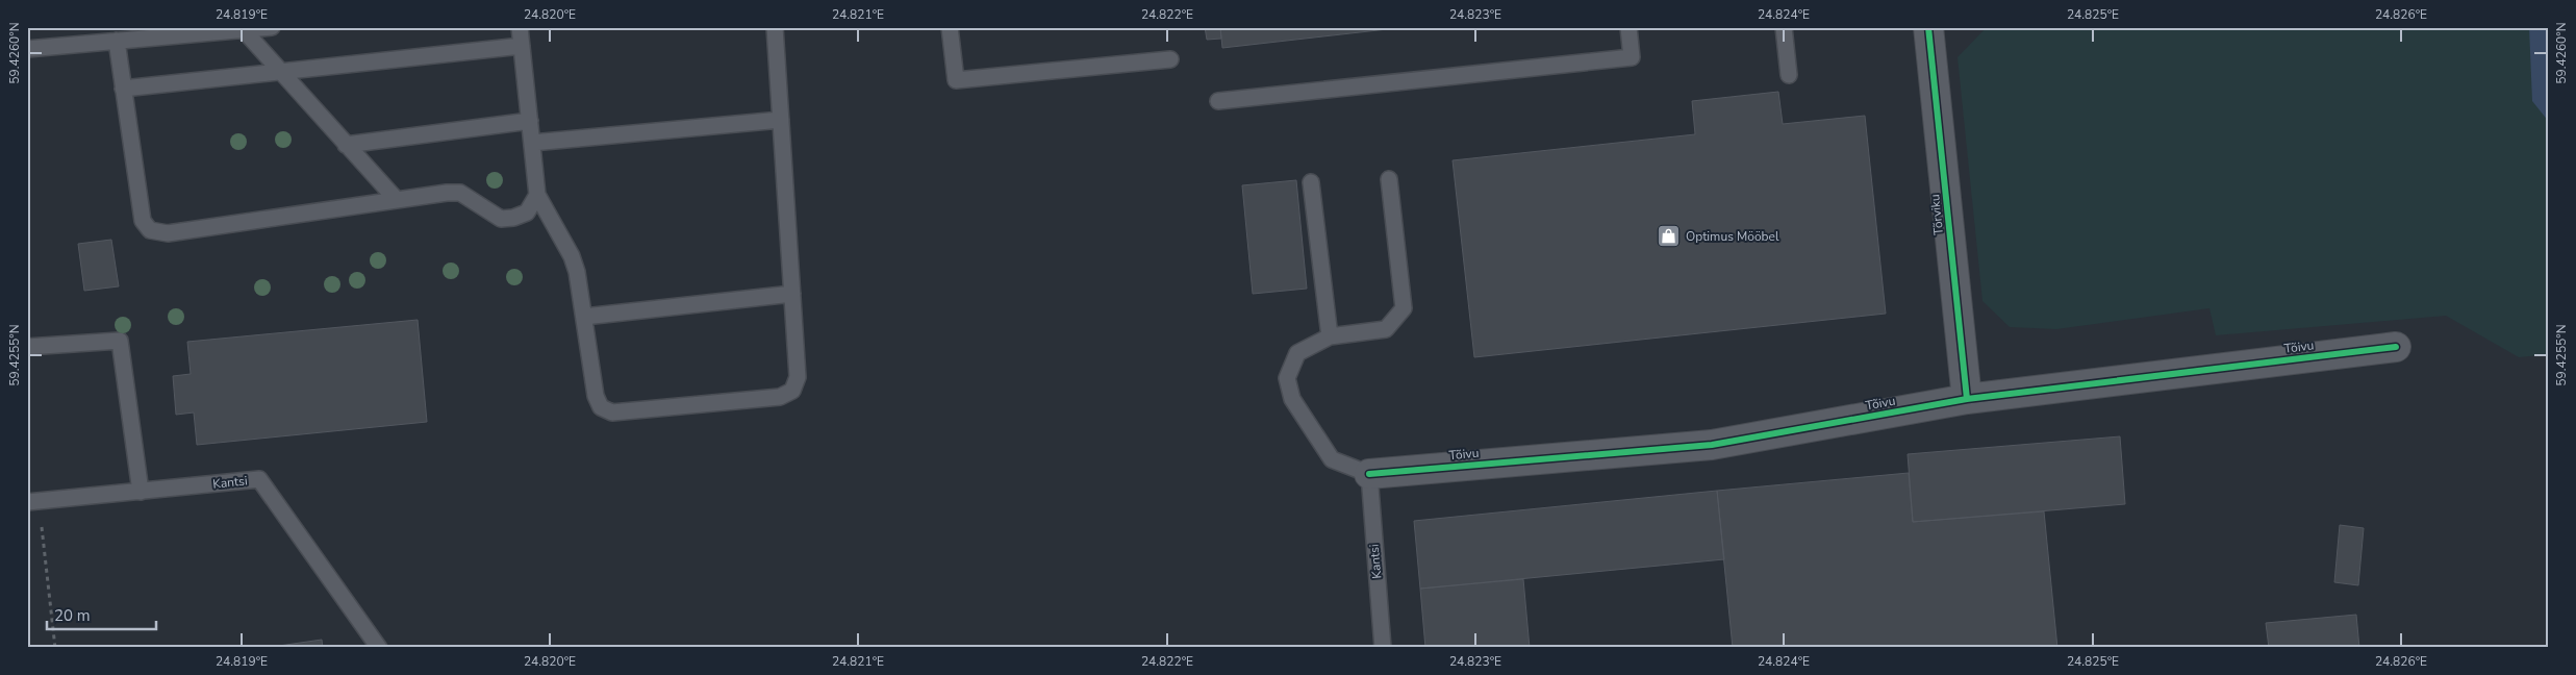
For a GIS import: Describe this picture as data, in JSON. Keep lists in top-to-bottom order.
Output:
{
  "streets": {
    "street": ["Tõrviku", "Tõivu"],
    "lane": ["Kantsi"]
  },
  "crossings": [
    ["Tõrviku", "Tõivu"],
    ["Tõivu", "Kantsi"]
  ],
  "places": {
    "shop": ["Optimus Mööbel"]
  },
  "scale_bar": "20 m",
  "coordinates": [
    "24.819°E",
    "24.820°E",
    "24.821°E",
    "24.822°E",
    "24.823°E",
    "24.824°E",
    "24.825°E",
    "24.826°E",
    "59.4260°N",
    "59.4255°N"
  ]
}
